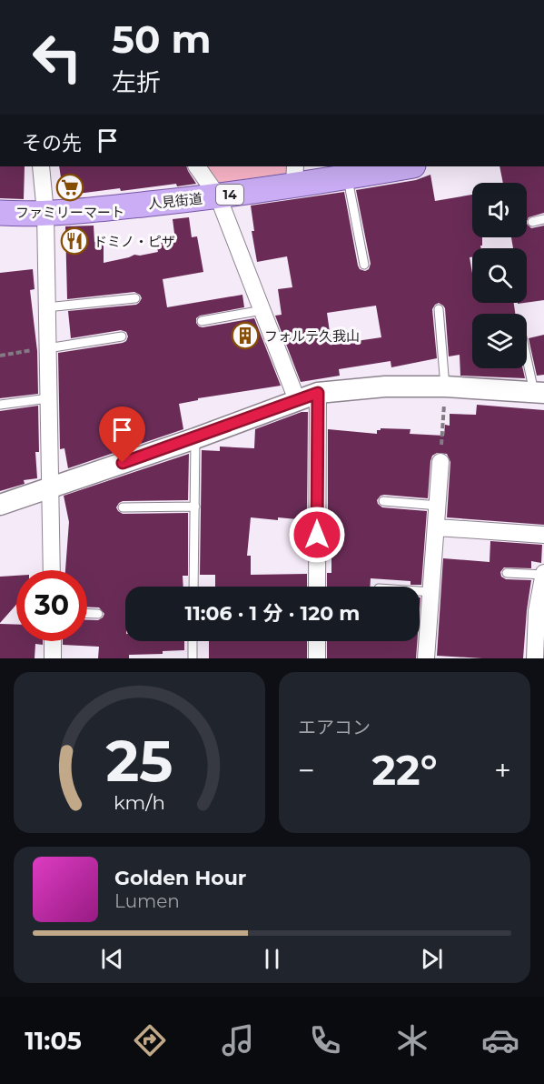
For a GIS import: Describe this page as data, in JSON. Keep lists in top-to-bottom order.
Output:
{
  "streets": {
    "main road": ["14", "人見街道"]
  },
  "places": {
    "supermarket": ["ファミリーマート"],
    "restaurant": ["ドミノ・ピザ"],
    "building": ["フォルテ久我山"]
  },
  "page": {
    "turn": ["50 m", "左折"],
    "then": "その先",
    "limit": "30",
    "trip": "11:06 · 1 分 · 120 m",
    "tile": "エアコン",
    "heat": ["−", "22°", "+"],
    "song": ["Golden Hour", "Lumen"],
    "tabs": "11:05",
    "gauge": ["25", "km/h"]
  }
}
